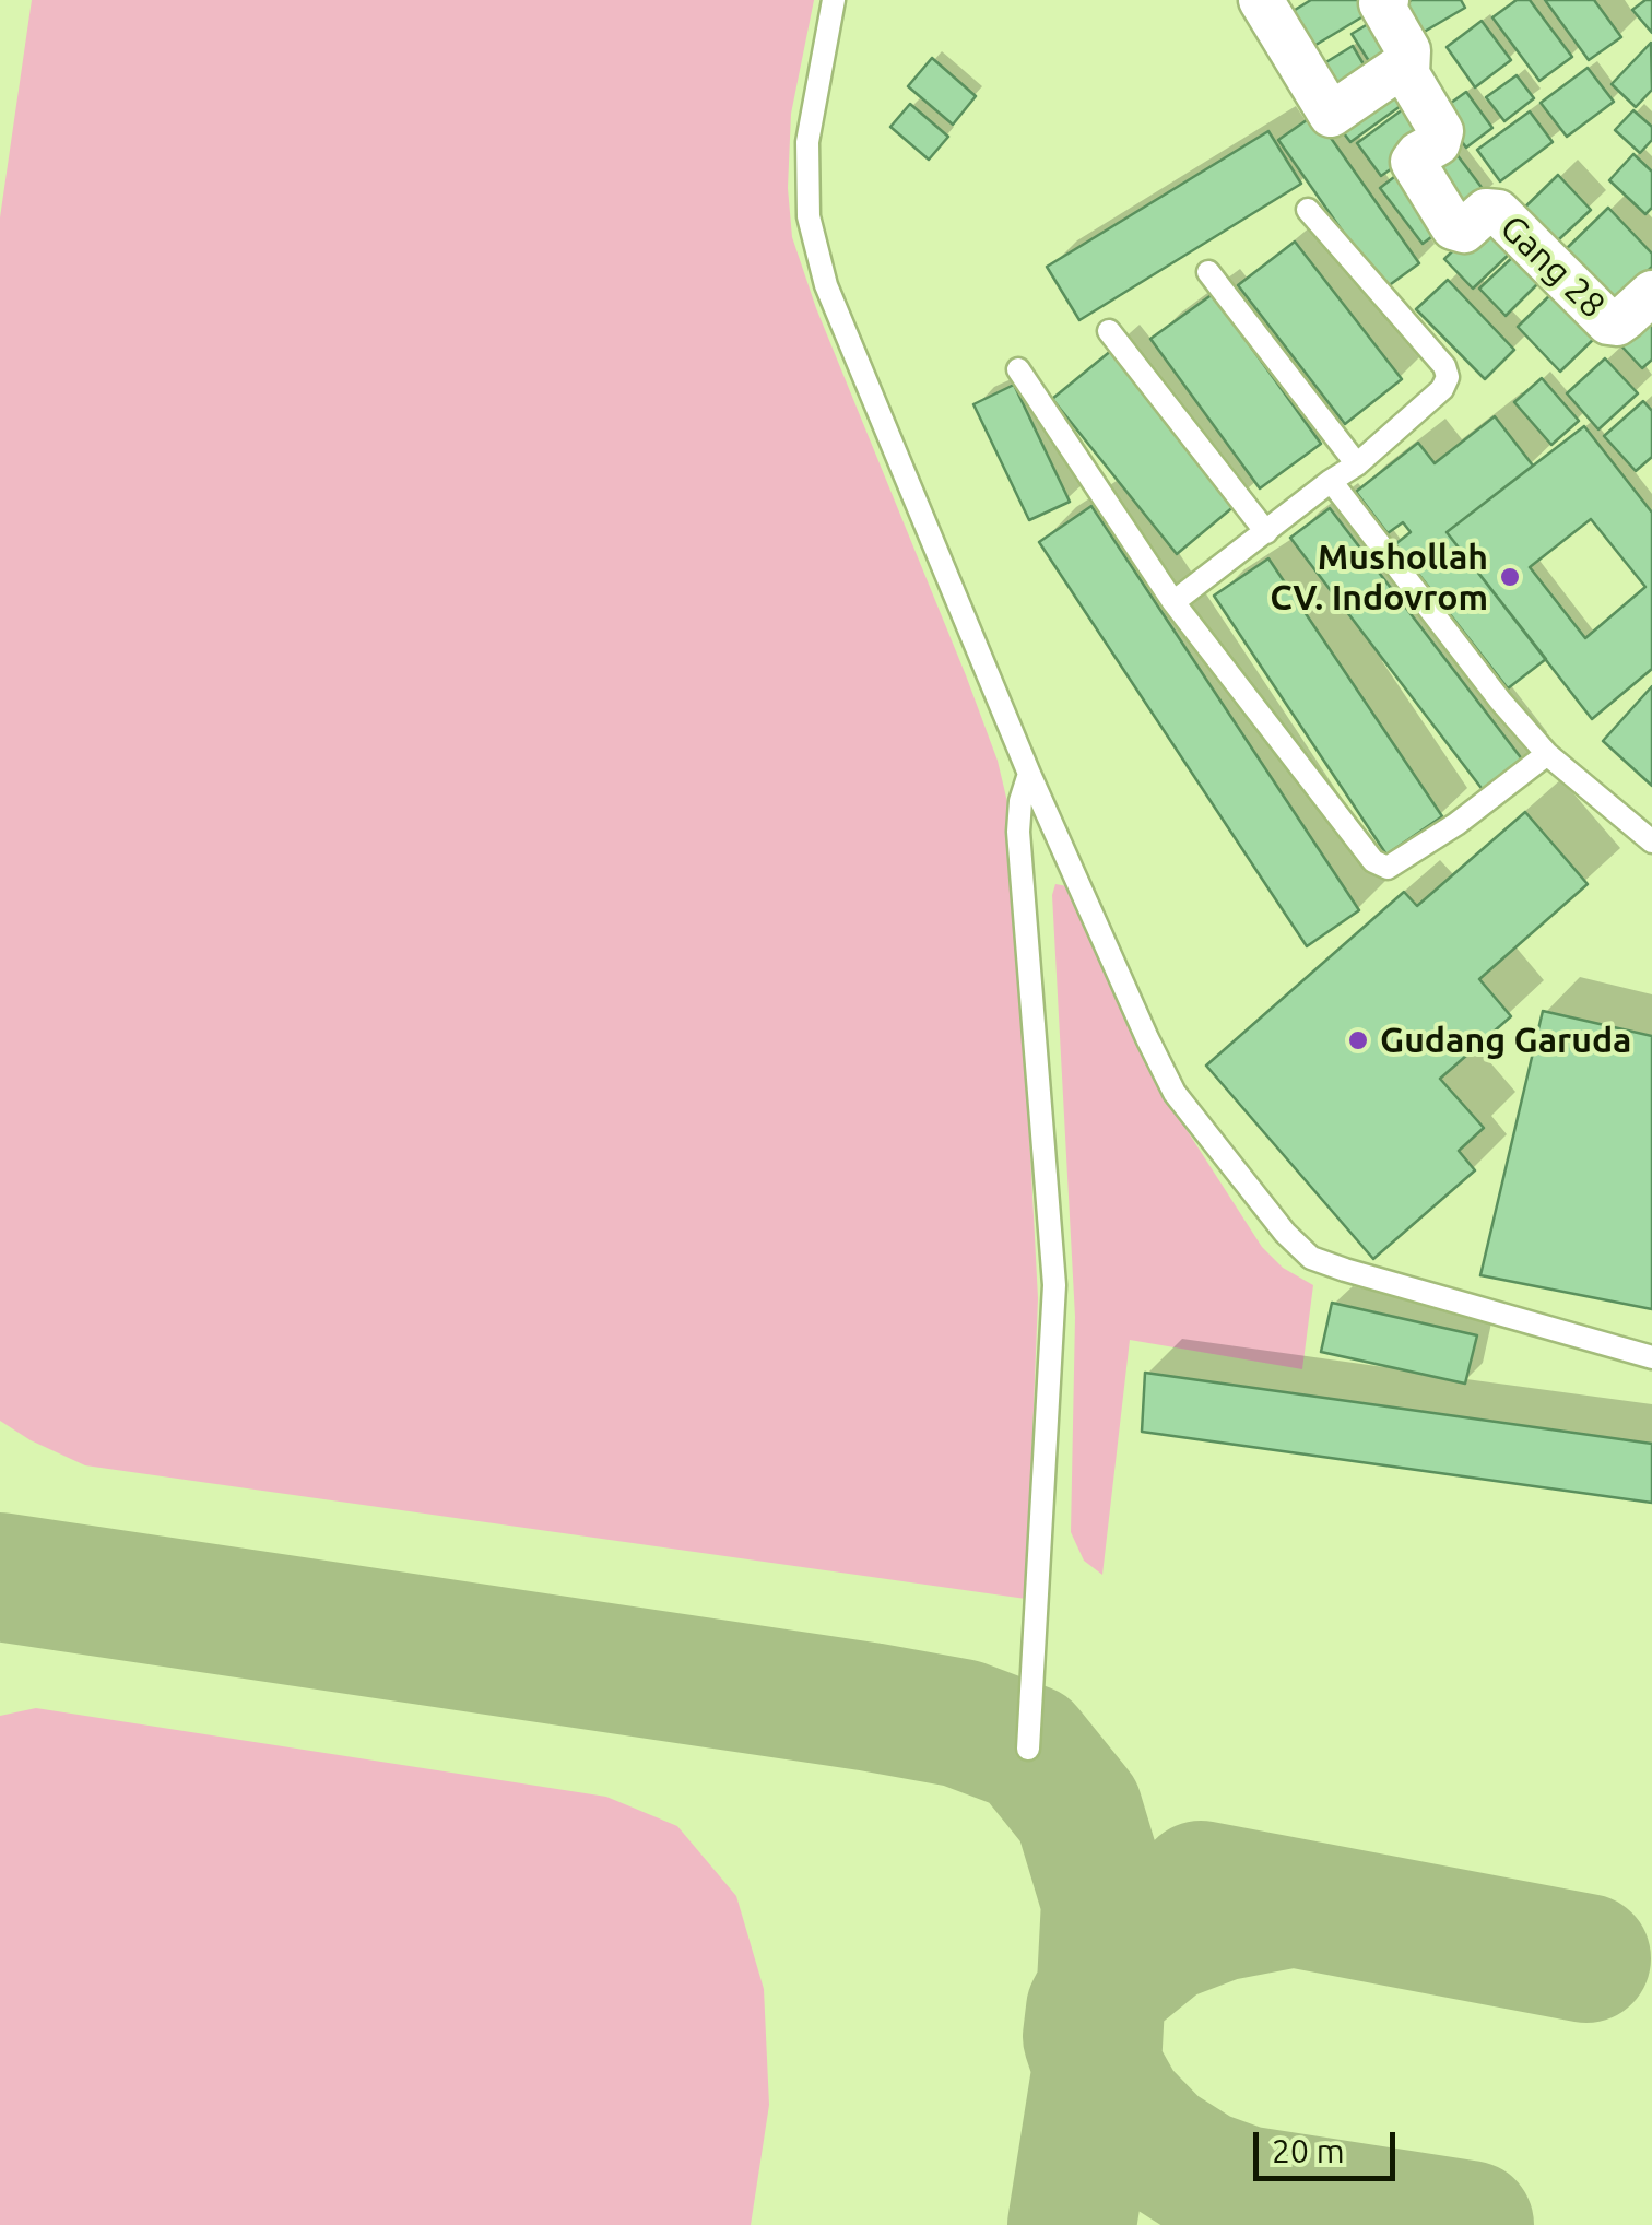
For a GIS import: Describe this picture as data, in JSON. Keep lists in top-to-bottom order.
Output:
{
  "streets": {
    "street": ["Gang 28"]
  },
  "places": ["Mushollah CV. Indovrom", "Gudang Garuda"],
  "scale_bar": "20 m"
}
